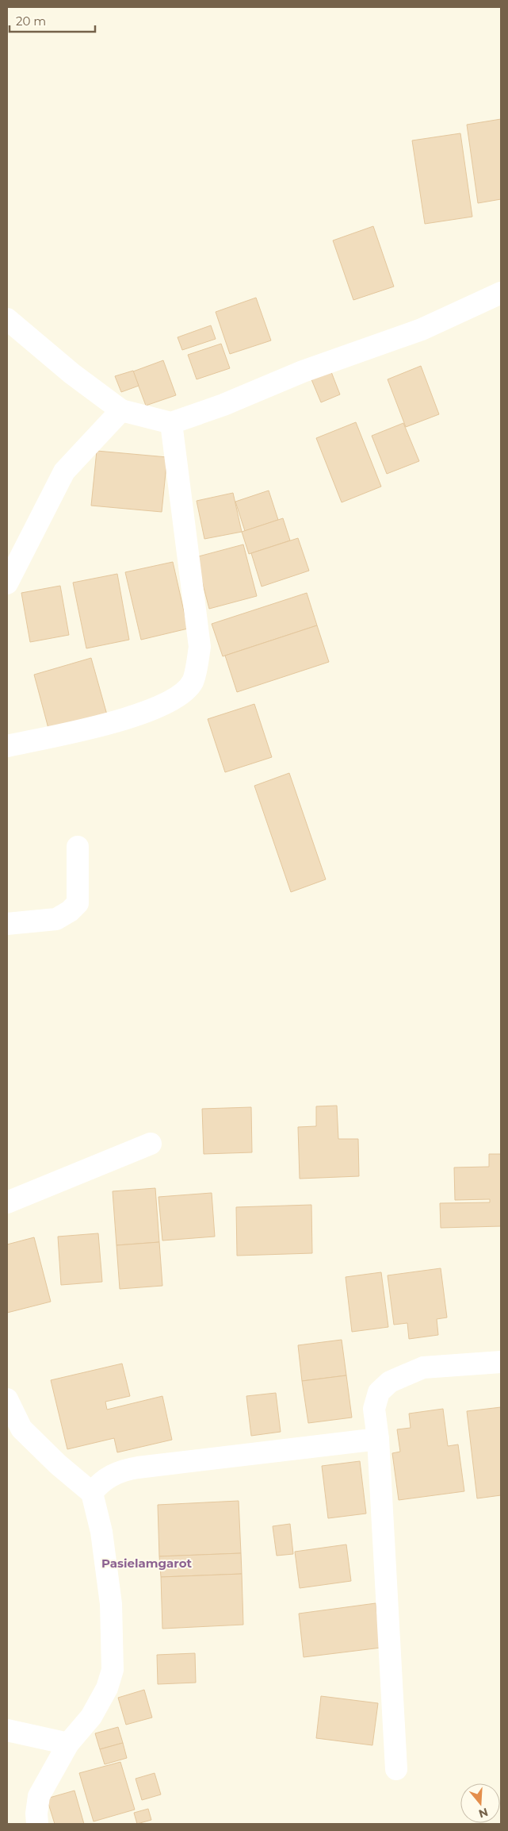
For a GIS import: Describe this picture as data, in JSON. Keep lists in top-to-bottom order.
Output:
{
  "districts": ["Pasielamgarot"],
  "scale_bar": "20 m",
  "north": "bottom"
}
